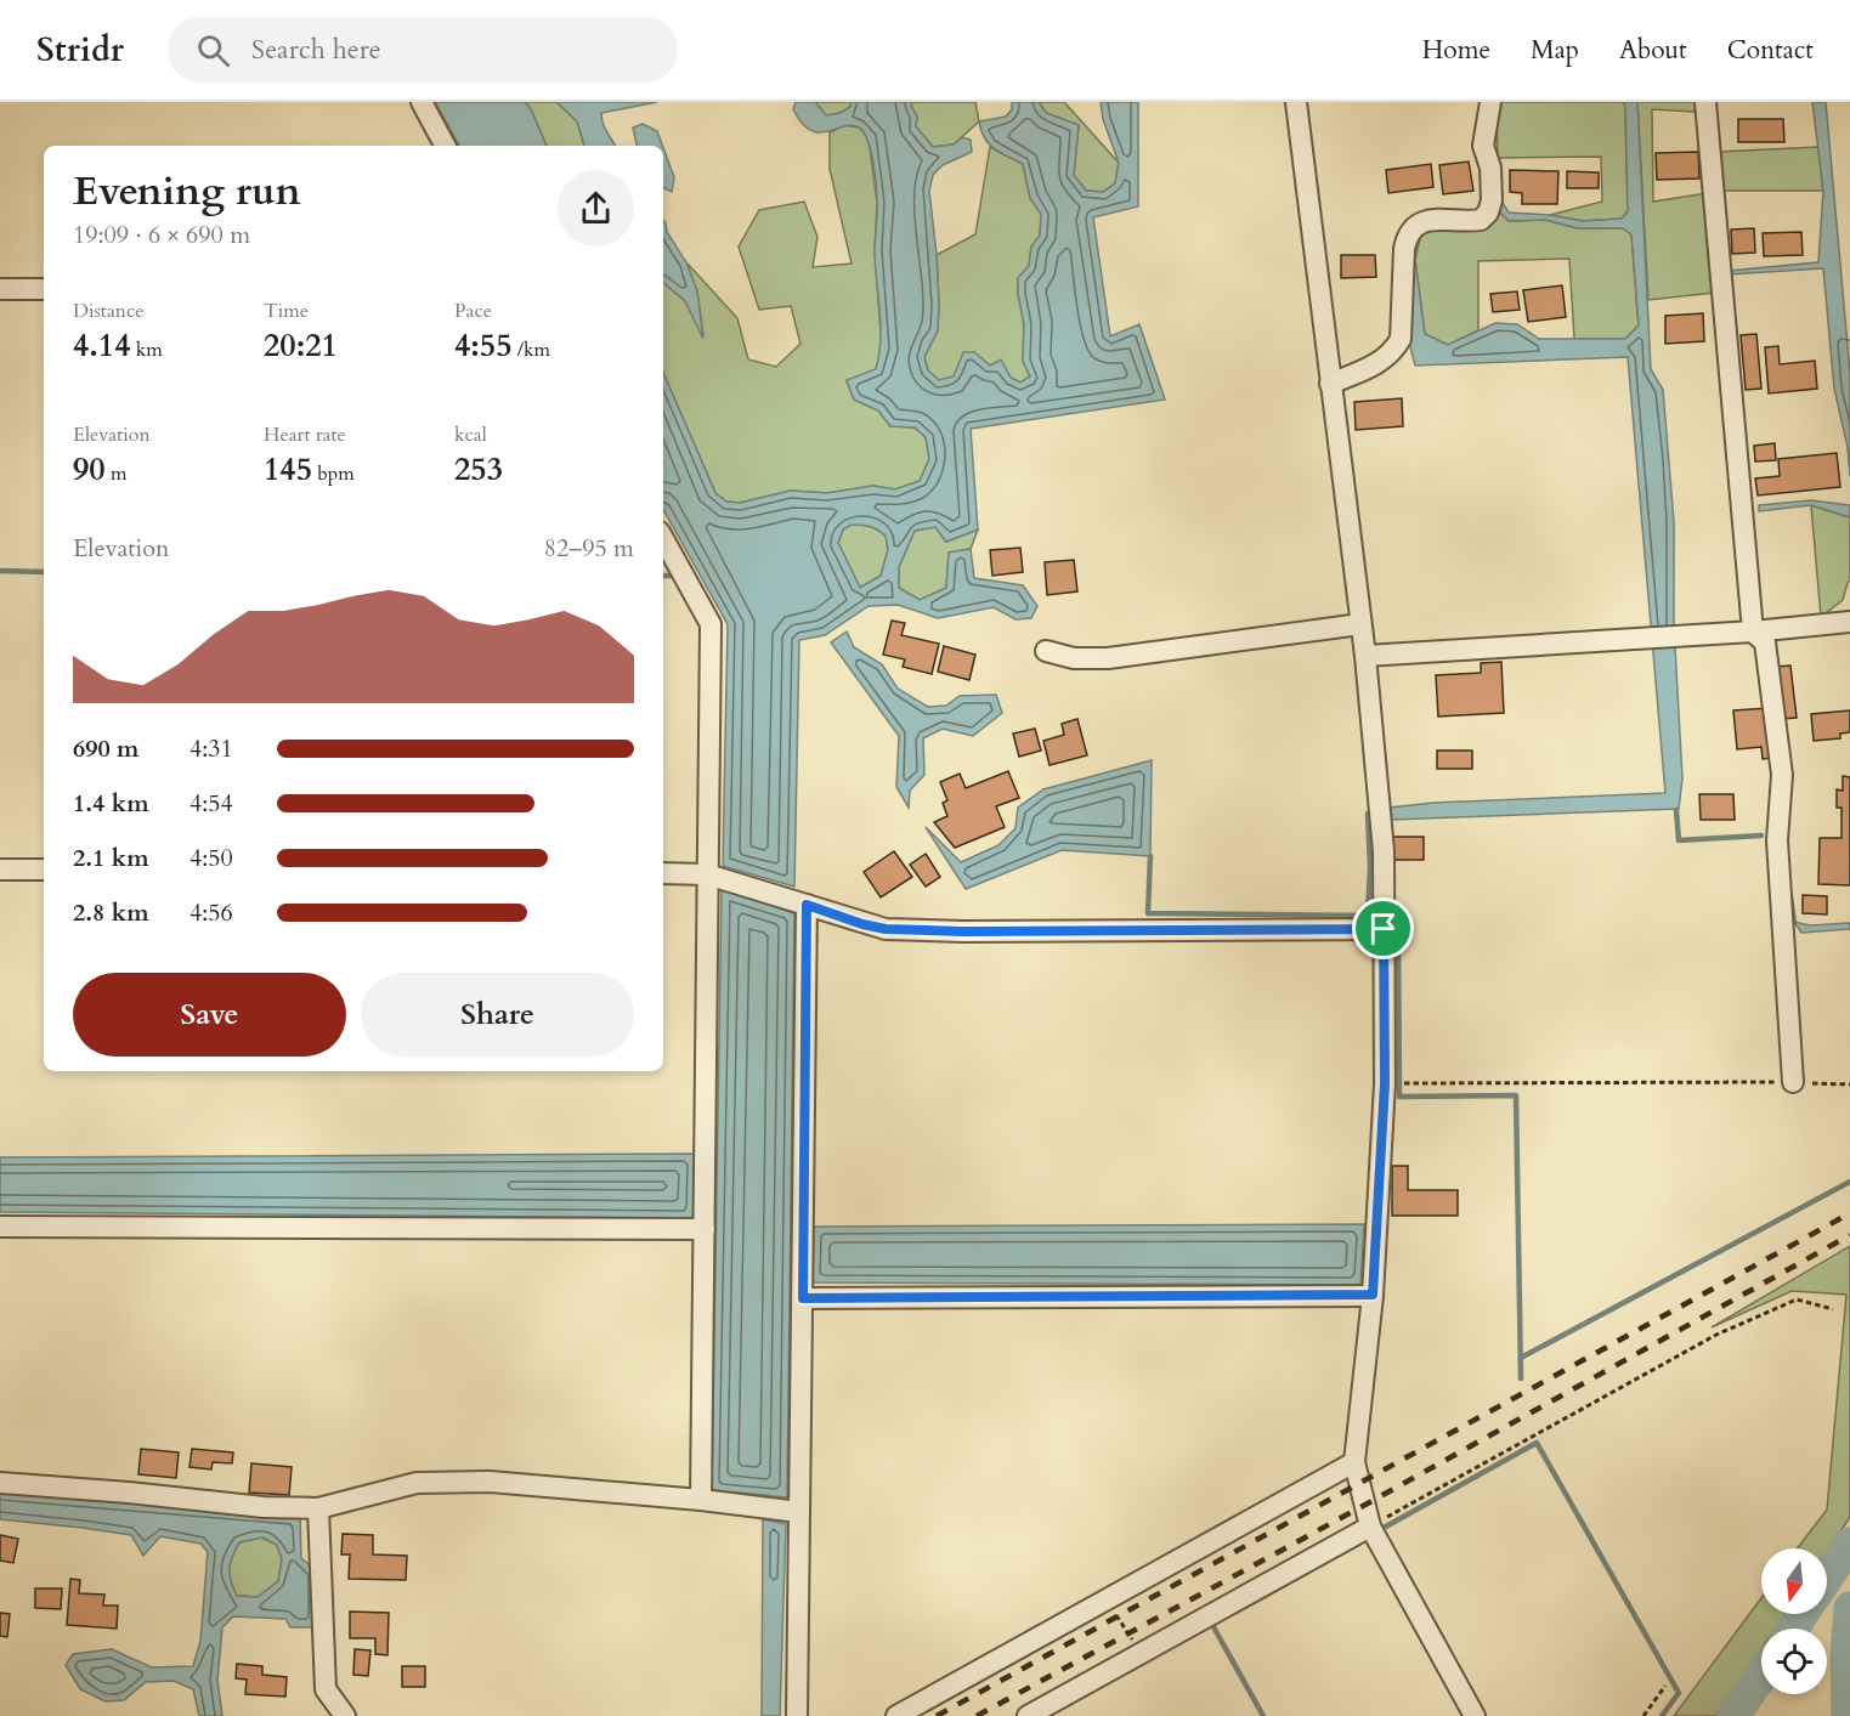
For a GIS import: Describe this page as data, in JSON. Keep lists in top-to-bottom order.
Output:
{
  "north": "bottom",
  "page": {
    "header": "Stridr",
    "search": "Search here",
    "nav": [
      "Home",
      "Map",
      "About",
      "Contact"
    ],
    "heading": ["Evening run", "19:09 · 6 × 690 m"],
    "stats": [
      ["Distance", "4.14 km"],
      ["Time", "20:21"],
      ["Pace", "4:55 /km"],
      ["Elevation", "90 m"],
      ["Heart rate", "145 bpm"],
      ["kcal", "253"]
    ],
    "chart": ["Elevation", "82–95 m"],
    "list": [
      {
        "name": "690 m",
        "note": "4:31"
      },
      {
        "name": "1.4 km",
        "note": "4:54"
      },
      {
        "name": "2.1 km",
        "note": "4:50"
      },
      {
        "name": "2.8 km",
        "note": "4:56"
      }
    ],
    "buttons": ["Save", "Share"]
  }
}
